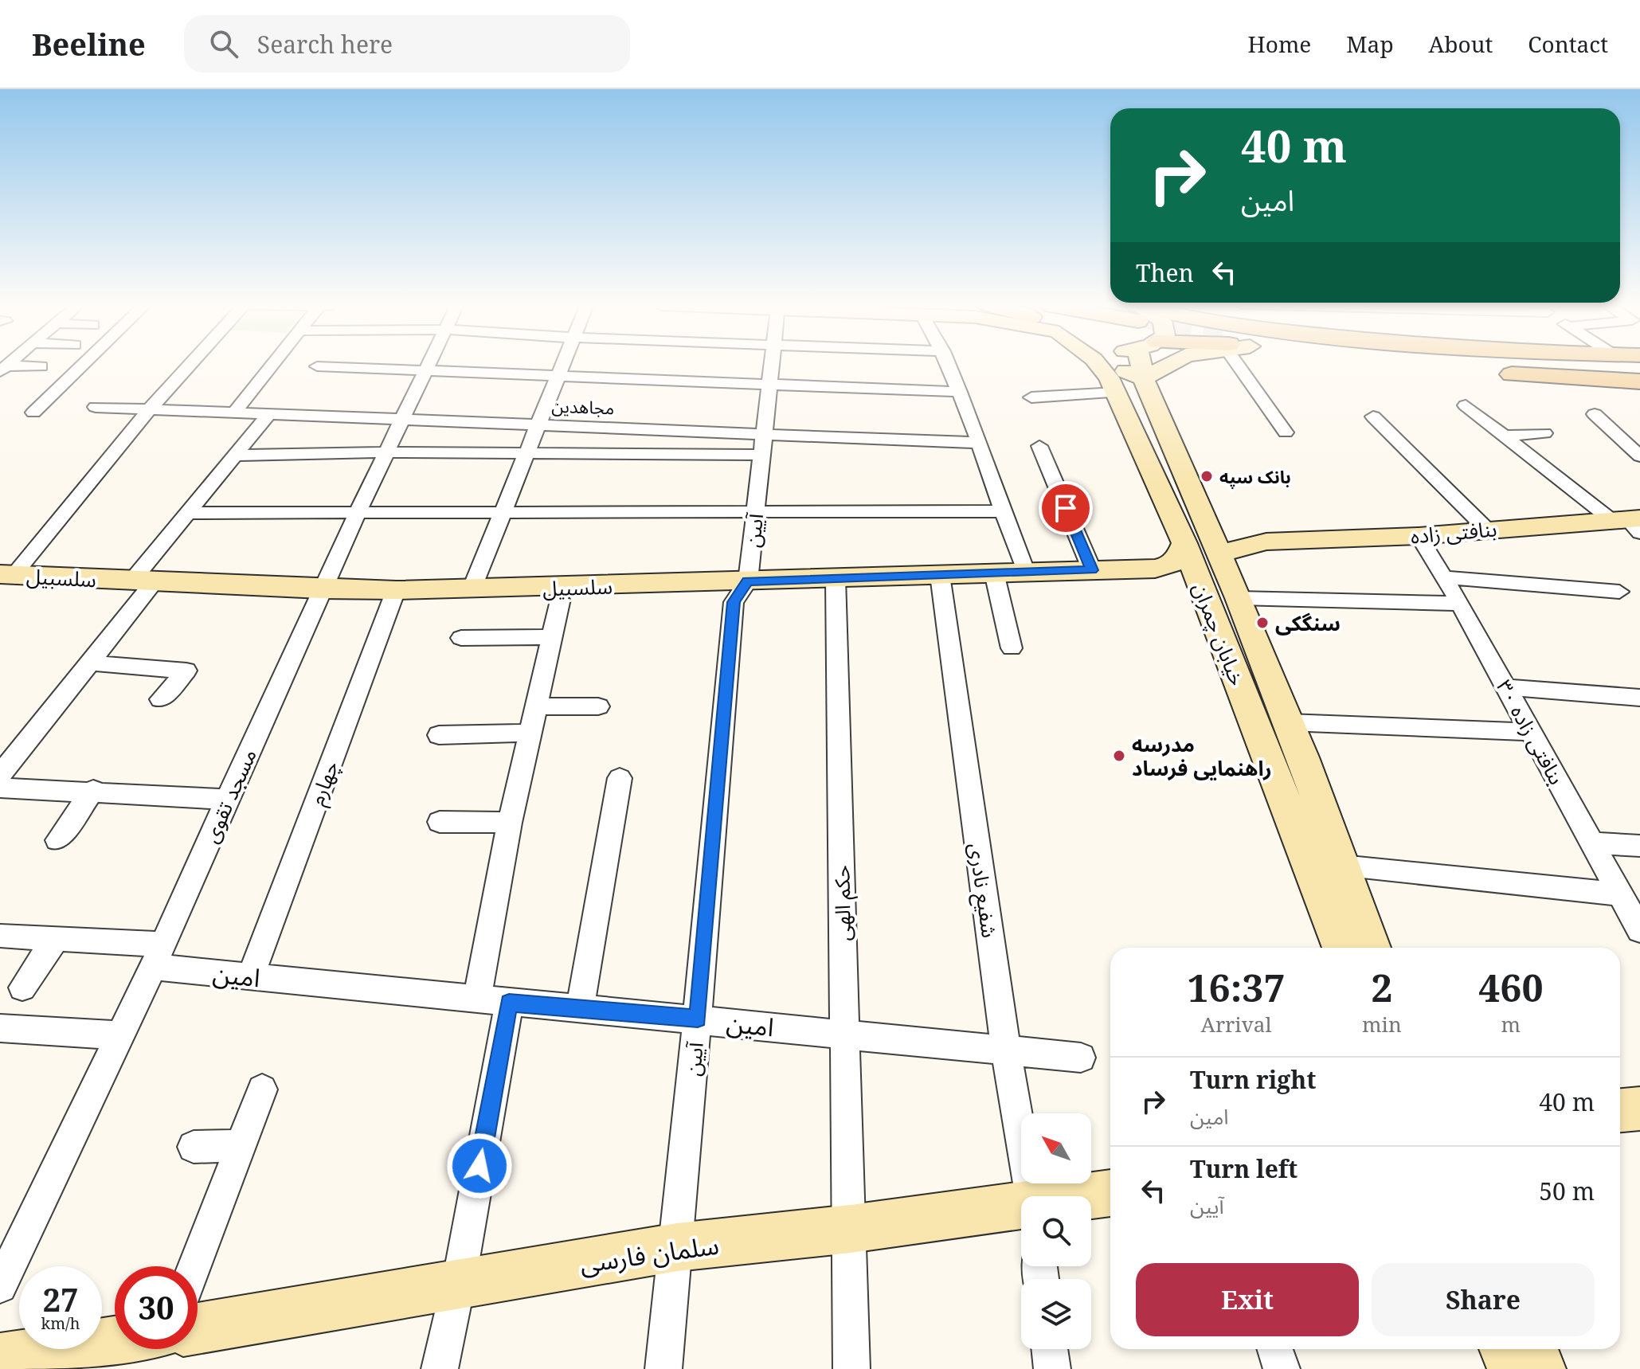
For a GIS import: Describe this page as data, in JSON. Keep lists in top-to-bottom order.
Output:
{
  "streets": {
    "main road": [
      "بنافتی زاده",
      "سلسبیل",
      "خیابان چمران",
      "سلمان فارسی"
    ],
    "street": [
      "مجاهدین",
      "آیین",
      "بنافتی زاده ۳۰",
      "چهارم",
      "مسجد تقوی",
      "شفیع نادری",
      "حکم الهی",
      "امین"
    ]
  },
  "crossings": [
    ["مجاهدین", "آیین"],
    ["مجاهدین", "مسجد تقوی"],
    ["آیین", "سلسبیل"],
    ["آیین", "امین"],
    ["آیین", "سلمان فارسی"],
    ["بنافتی زاده", "سلسبیل"],
    ["بنافتی زاده", "خیابان چمران"],
    ["بنافتی زاده", "بنافتی زاده ۳۰"],
    ["سلسبیل", "خیابان چمران"],
    ["سلسبیل", "چهارم"],
    ["سلسبیل", "مسجد تقوی"],
    ["سلسبیل", "شفیع نادری"],
    ["سلسبیل", "حکم الهی"],
    ["چهارم", "امین"],
    ["مسجد تقوی", "امین"],
    ["شفیع نادری", "امین"],
    ["حکم الهی", "امین"],
    ["حکم الهی", "سلمان فارسی"]
  ],
  "places": ["بانک سپه", "سنگکی", "مدرسه راهنمایی فرساد"],
  "north": "top left",
  "page": {
    "header": "Beeline",
    "search": "Search here",
    "nav": [
      "Home",
      "Map",
      "About",
      "Contact"
    ],
    "turn": ["40 m", "امین"],
    "then": "Then",
    "eta": [
      "16:37",
      "Arrival",
      "2",
      "min",
      "460",
      "m"
    ],
    "list": [
      {
        "name": "Turn right",
        "note": "امین",
        "value": "40 m"
      },
      {
        "name": "Turn left",
        "note": "آیین",
        "value": "50 m"
      }
    ],
    "buttons": ["Exit", "Share"],
    "speed": "27 km/h",
    "limit": "30"
  }
}
